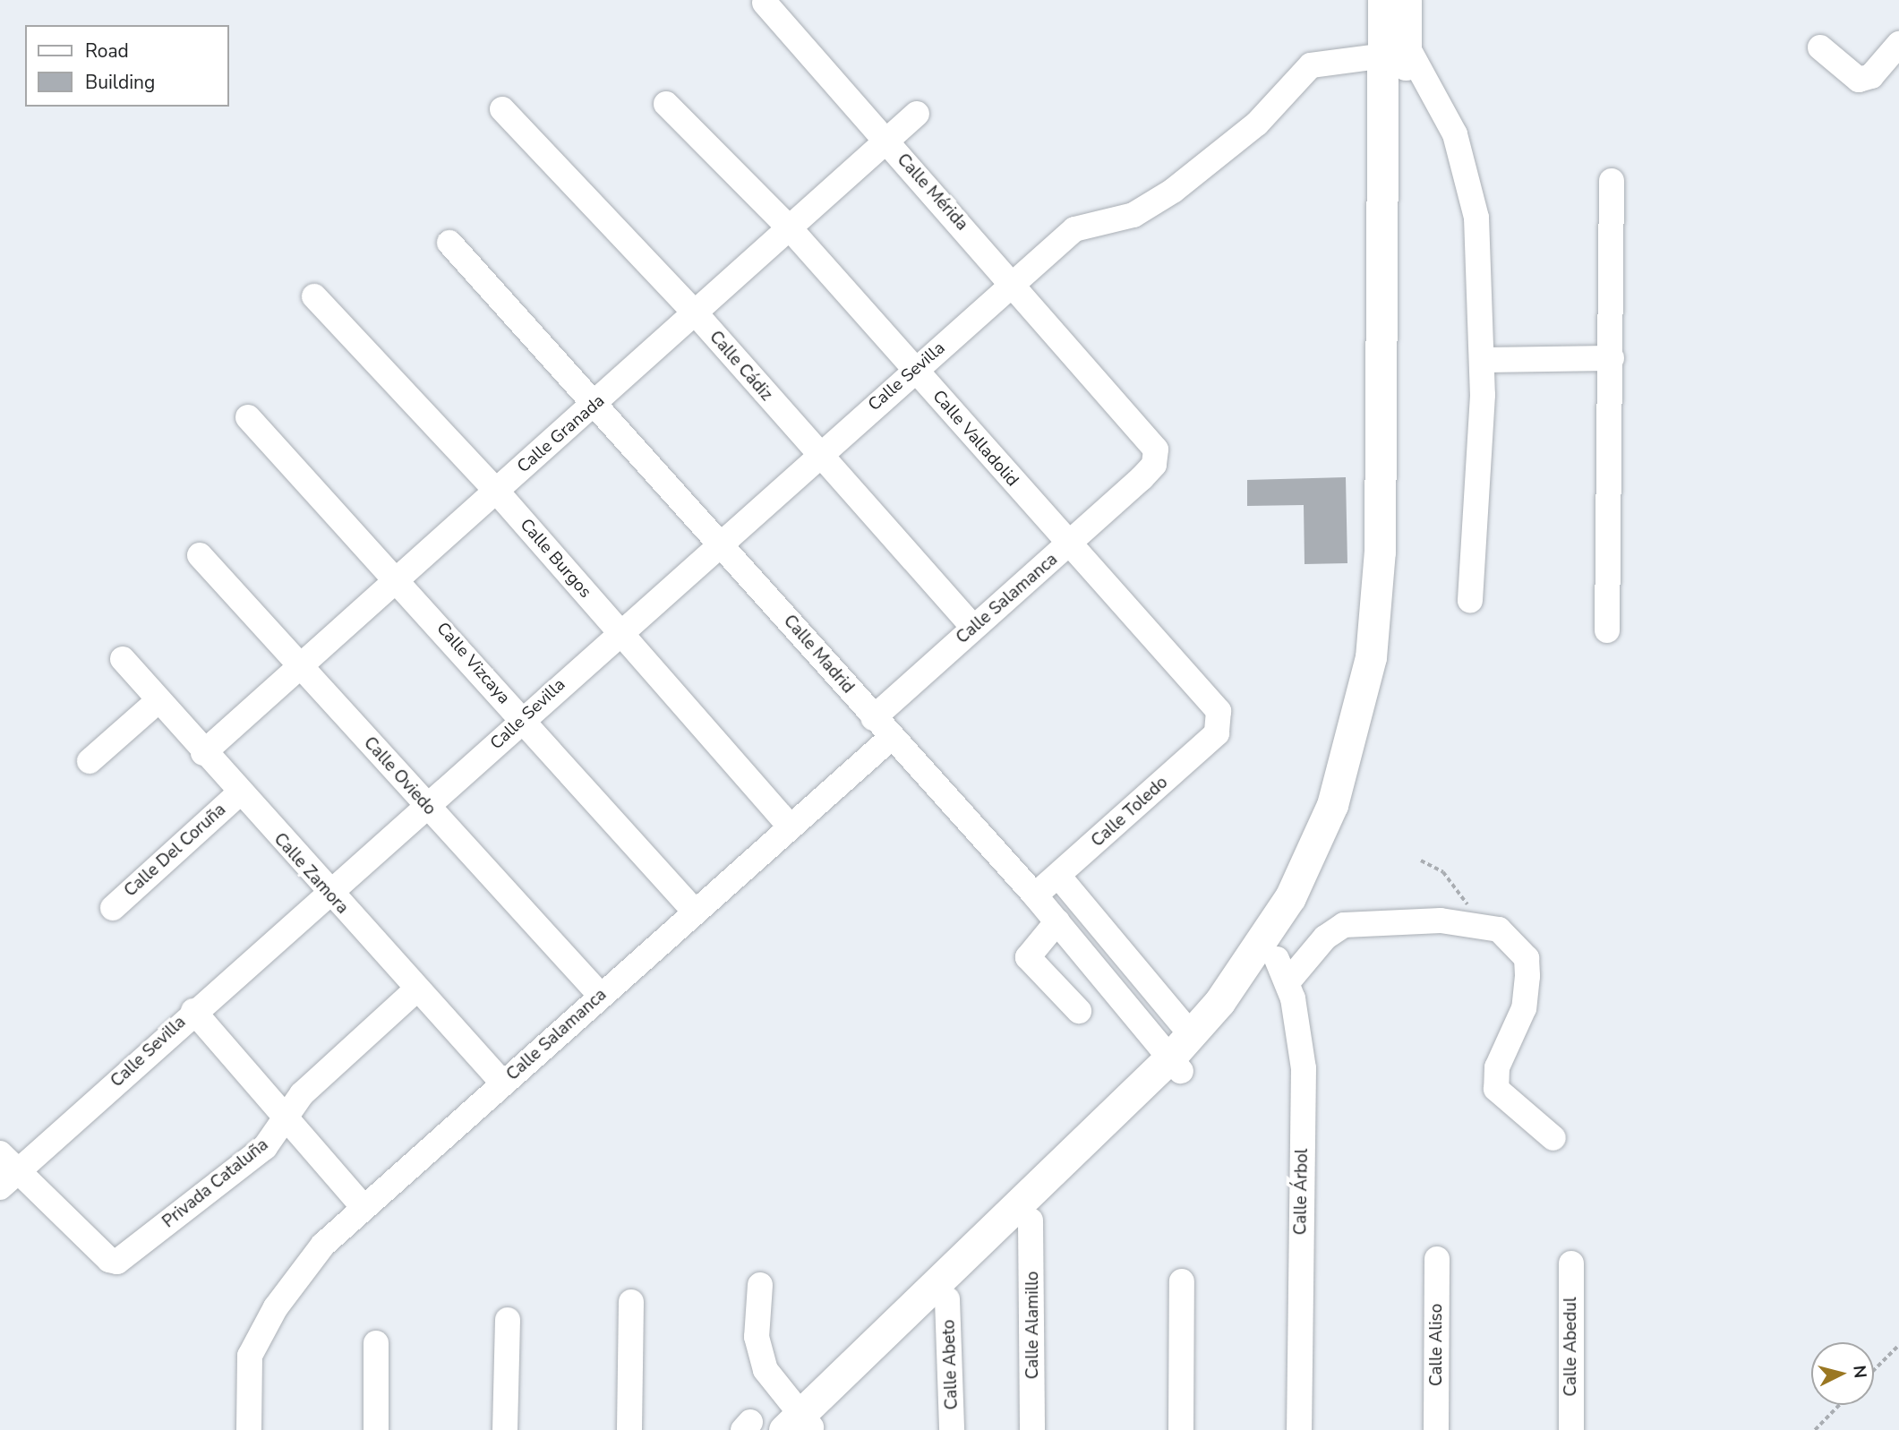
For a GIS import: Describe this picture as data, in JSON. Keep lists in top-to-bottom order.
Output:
{
  "streets": {
    "street": [
      "Calle Mérida",
      "Calle Cádiz",
      "Calle Sevilla",
      "Calle Granada",
      "Calle Valladolid",
      "Calle Burgos",
      "Calle Salamanca",
      "Calle Madrid",
      "Calle Vizcaya",
      "Calle Oviedo",
      "Calle Toledo",
      "Calle Del Coruña",
      "Calle Zamora",
      "Privada Cataluña",
      "Calle Árbol",
      "Calle Alamillo",
      "Calle Aliso",
      "Calle Abedul",
      "Calle Abeto"
    ]
  },
  "crossings": [
    ["Calle Mérida", "Calle Sevilla"],
    ["Calle Mérida", "Calle Granada"],
    ["Calle Mérida", "Calle Salamanca"],
    ["Calle Cádiz", "Calle Sevilla"],
    ["Calle Cádiz", "Calle Granada"],
    ["Calle Cádiz", "Calle Salamanca"],
    ["Calle Sevilla", "Calle Valladolid"],
    ["Calle Sevilla", "Calle Burgos"],
    ["Calle Sevilla", "Calle Madrid"],
    ["Calle Sevilla", "Calle Vizcaya"],
    ["Calle Sevilla", "Calle Oviedo"],
    ["Calle Sevilla", "Calle Zamora"],
    ["Calle Sevilla", "Privada Cataluña"],
    ["Calle Granada", "Calle Valladolid"],
    ["Calle Granada", "Calle Burgos"],
    ["Calle Granada", "Calle Madrid"],
    ["Calle Granada", "Calle Vizcaya"],
    ["Calle Granada", "Calle Oviedo"],
    ["Calle Granada", "Calle Zamora"],
    ["Calle Valladolid", "Calle Salamanca"],
    ["Calle Valladolid", "Calle Toledo"],
    ["Calle Burgos", "Calle Salamanca"],
    ["Calle Salamanca", "Calle Madrid"],
    ["Calle Salamanca", "Calle Vizcaya"],
    ["Calle Salamanca", "Calle Oviedo"],
    ["Calle Salamanca", "Calle Zamora"],
    ["Calle Madrid", "Calle Toledo"],
    ["Calle Del Coruña", "Calle Zamora"],
    ["Calle Zamora", "Privada Cataluña"]
  ],
  "legend": ["Road", "Building"],
  "north": "right"
}
